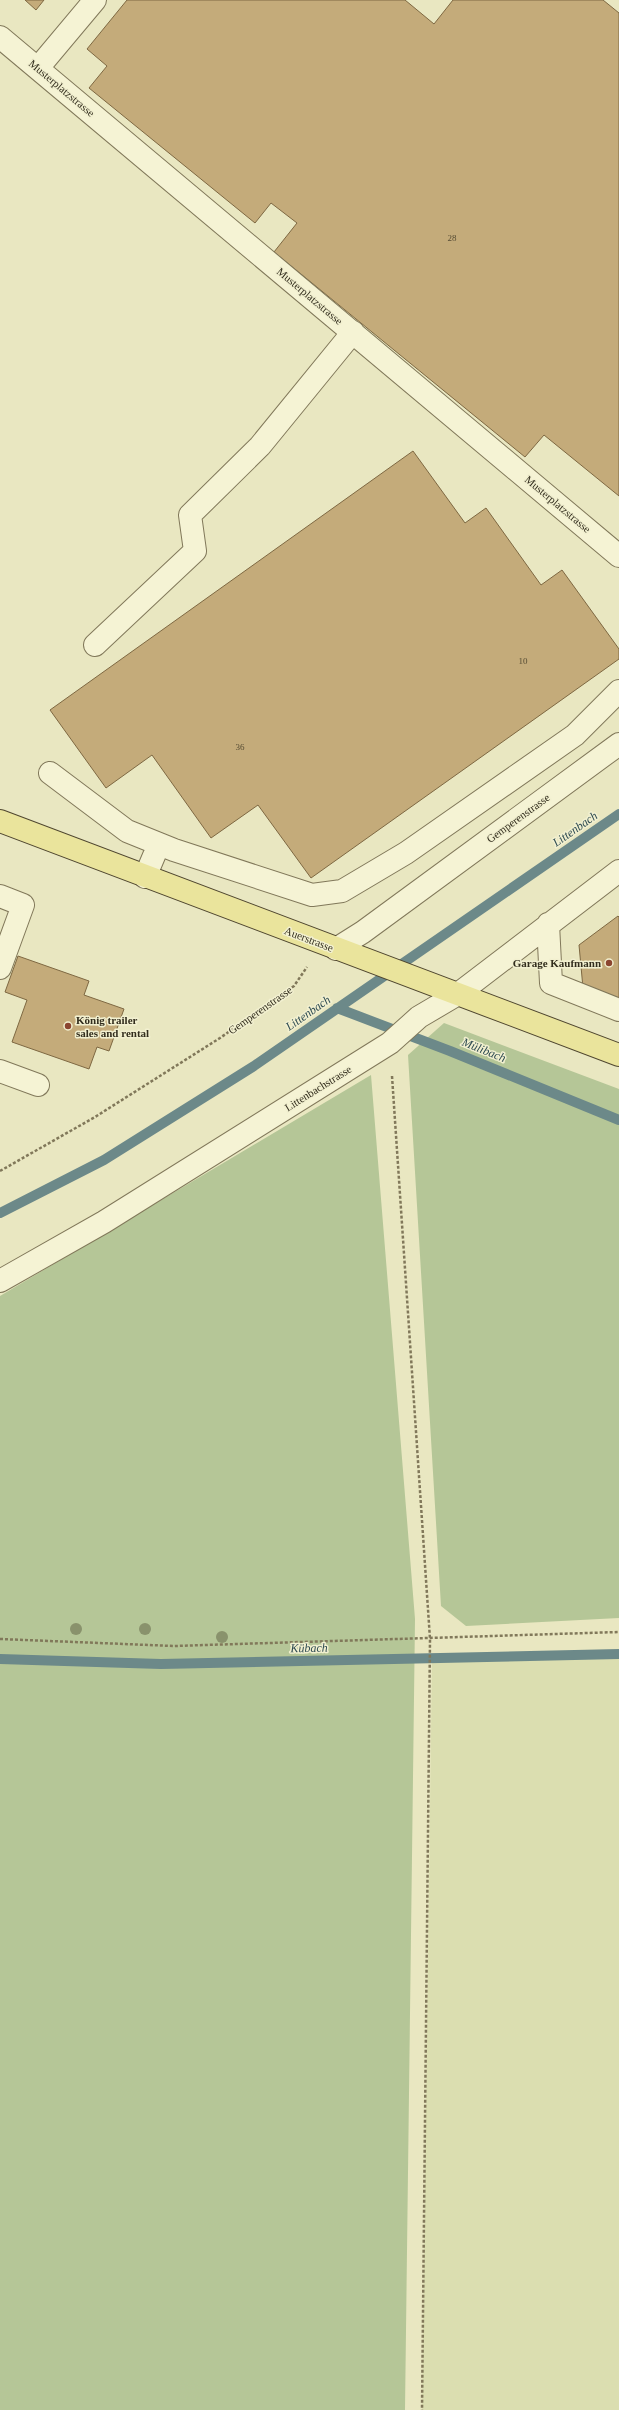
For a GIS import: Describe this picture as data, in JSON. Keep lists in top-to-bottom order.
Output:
{
  "streets": {
    "main road": ["Auerstrasse"],
    "street": ["Musterplatzstrasse", "Gemperenstrasse", "Littenbachstrasse"]
  },
  "crossings": [
    ["Gemperenstrasse", "Auerstrasse"],
    ["Auerstrasse", "Littenbachstrasse"]
  ],
  "water": ["Littenbach", "Mülibach", "Kübach"],
  "places": ["Garage Kaufmann", "König trailer sales and rental"],
  "house_numbers": ["28", "10", "36"]
}
